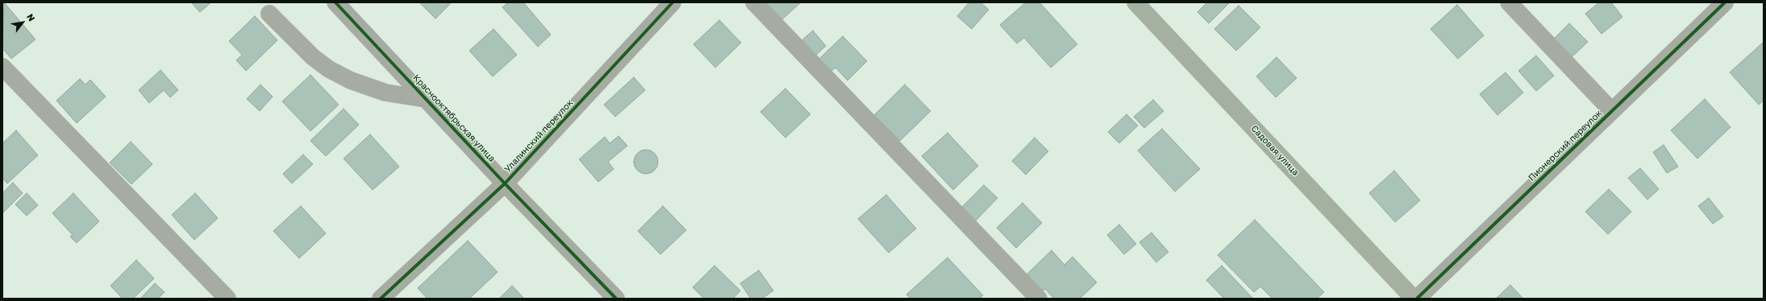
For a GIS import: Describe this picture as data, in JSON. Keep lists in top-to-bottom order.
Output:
{
  "streets": {
    "main road": ["Садовая улица"],
    "street": ["Краснооктябрьская улица", "Улалинский переулок", "Пионерский переулок"]
  },
  "crossings": [
    ["Краснооктябрьская улица", "Улалинский переулок"]
  ],
  "north": "top right"
}
